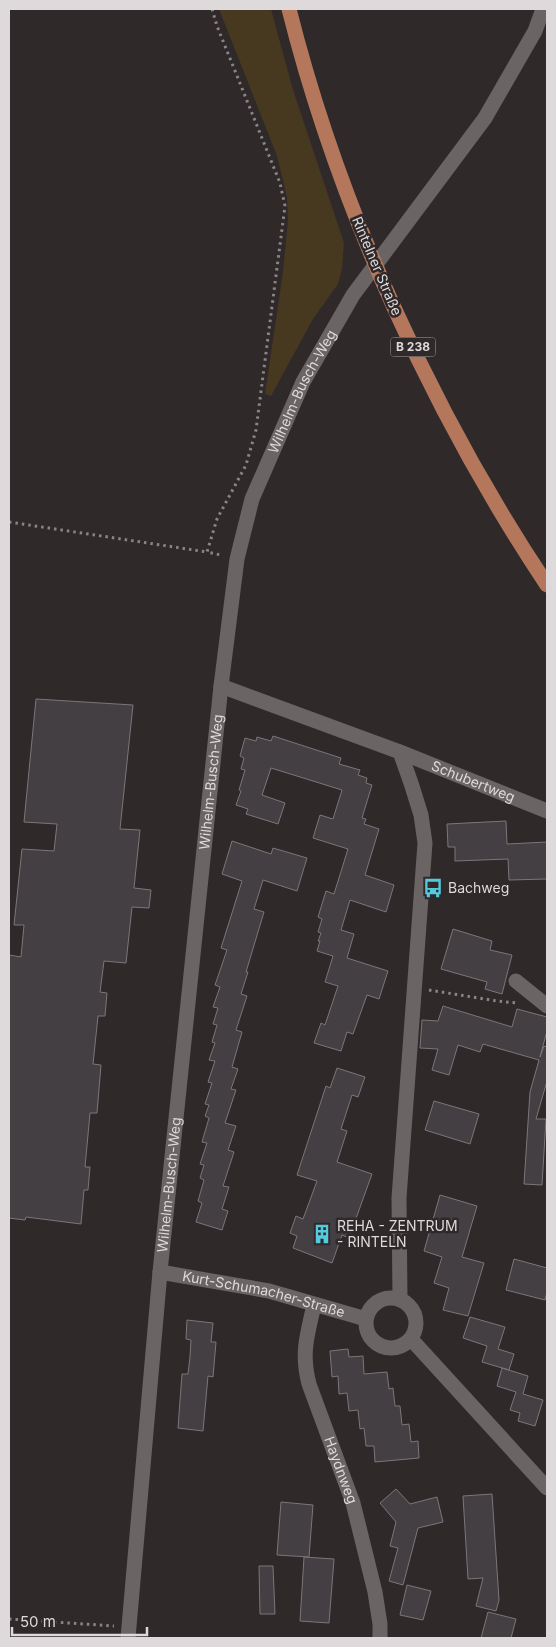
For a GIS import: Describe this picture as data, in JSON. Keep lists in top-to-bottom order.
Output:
{
  "streets": {
    "main road": ["Rintelner Straße", "B 238"],
    "street": [
      "Wilhelm-Busch-Weg",
      "Schubertweg",
      "Kurt-Schumacher-Straße",
      "Haydnweg"
    ]
  },
  "crossings": [
    ["Wilhelm-Busch-Weg", "Kurt-Schumacher-Straße"],
    ["Kurt-Schumacher-Straße", "Haydnweg"]
  ],
  "places": {
    "bus stop": ["Bachweg"],
    "building": ["REHA - ZENTRUM - RINTELN"]
  },
  "scale_bar": "50 m"
}
